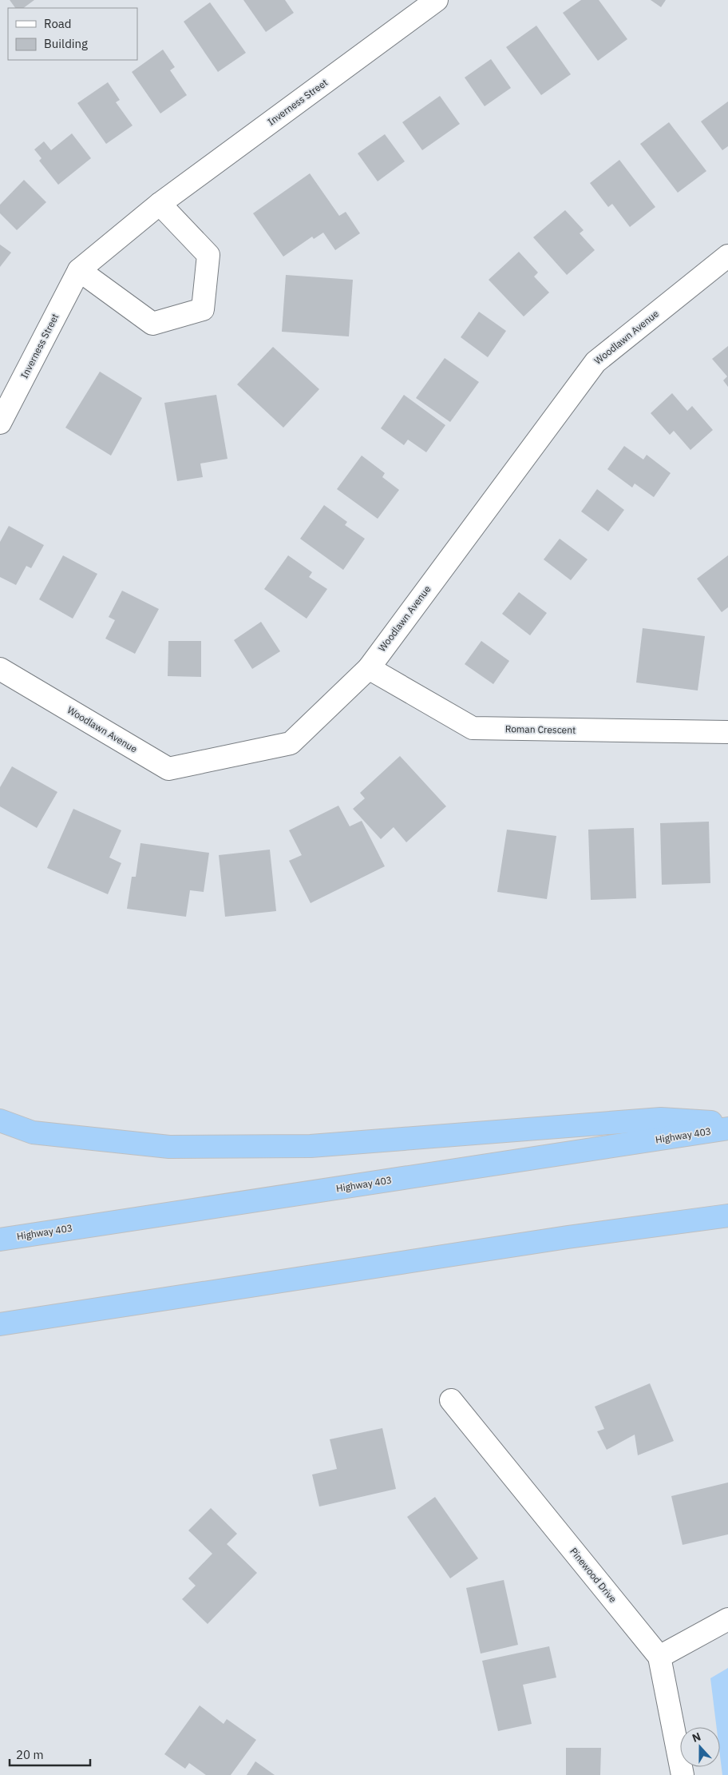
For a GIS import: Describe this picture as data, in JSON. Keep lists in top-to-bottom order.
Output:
{
  "streets": {
    "highway": ["Highway 403"],
    "street": [
      "Inverness Street",
      "Woodlawn Avenue",
      "Roman Crescent",
      "Pinewood Drive"
    ]
  },
  "crossings": [
    ["Woodlawn Avenue", "Roman Crescent"]
  ],
  "legend": ["Road", "Building"],
  "scale_bar": "20 m",
  "north": "top"
}
